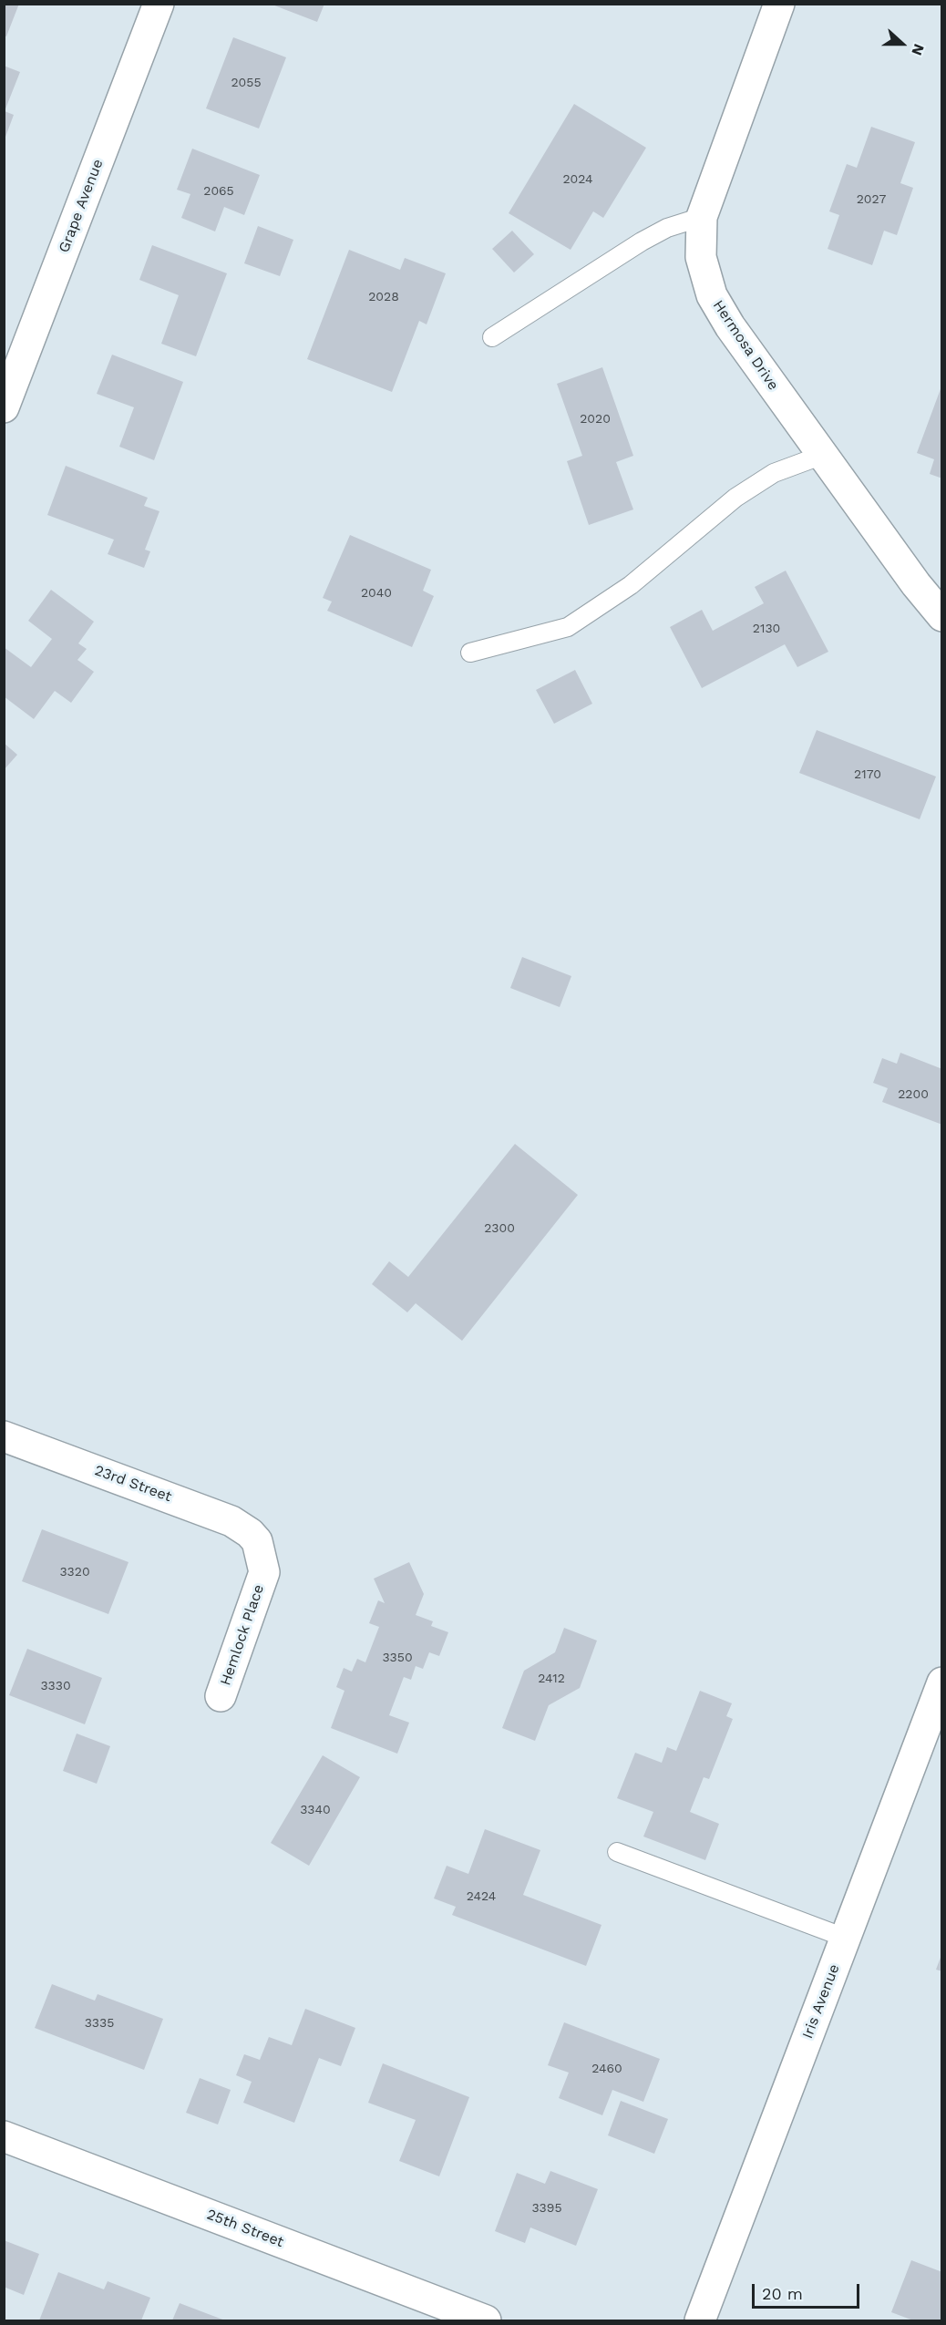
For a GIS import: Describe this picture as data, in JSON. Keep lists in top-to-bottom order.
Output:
{
  "streets": {
    "street": [
      "Grape Avenue",
      "Hermosa Drive",
      "23rd Street",
      "Hemlock Place",
      "Iris Avenue",
      "25th Street"
    ]
  },
  "crossings": [
    ["23rd Street", "Hemlock Place"]
  ],
  "house_numbers": [
    "2055",
    "2024",
    "2065",
    "2027",
    "2028",
    "2020",
    "2040",
    "2130",
    "2170",
    "2200",
    "2300",
    "3320",
    "3350",
    "2412",
    "3330",
    "3340",
    "2424",
    "3335",
    "2460",
    "3395"
  ],
  "scale_bar": "20 m",
  "north": "right"
}
